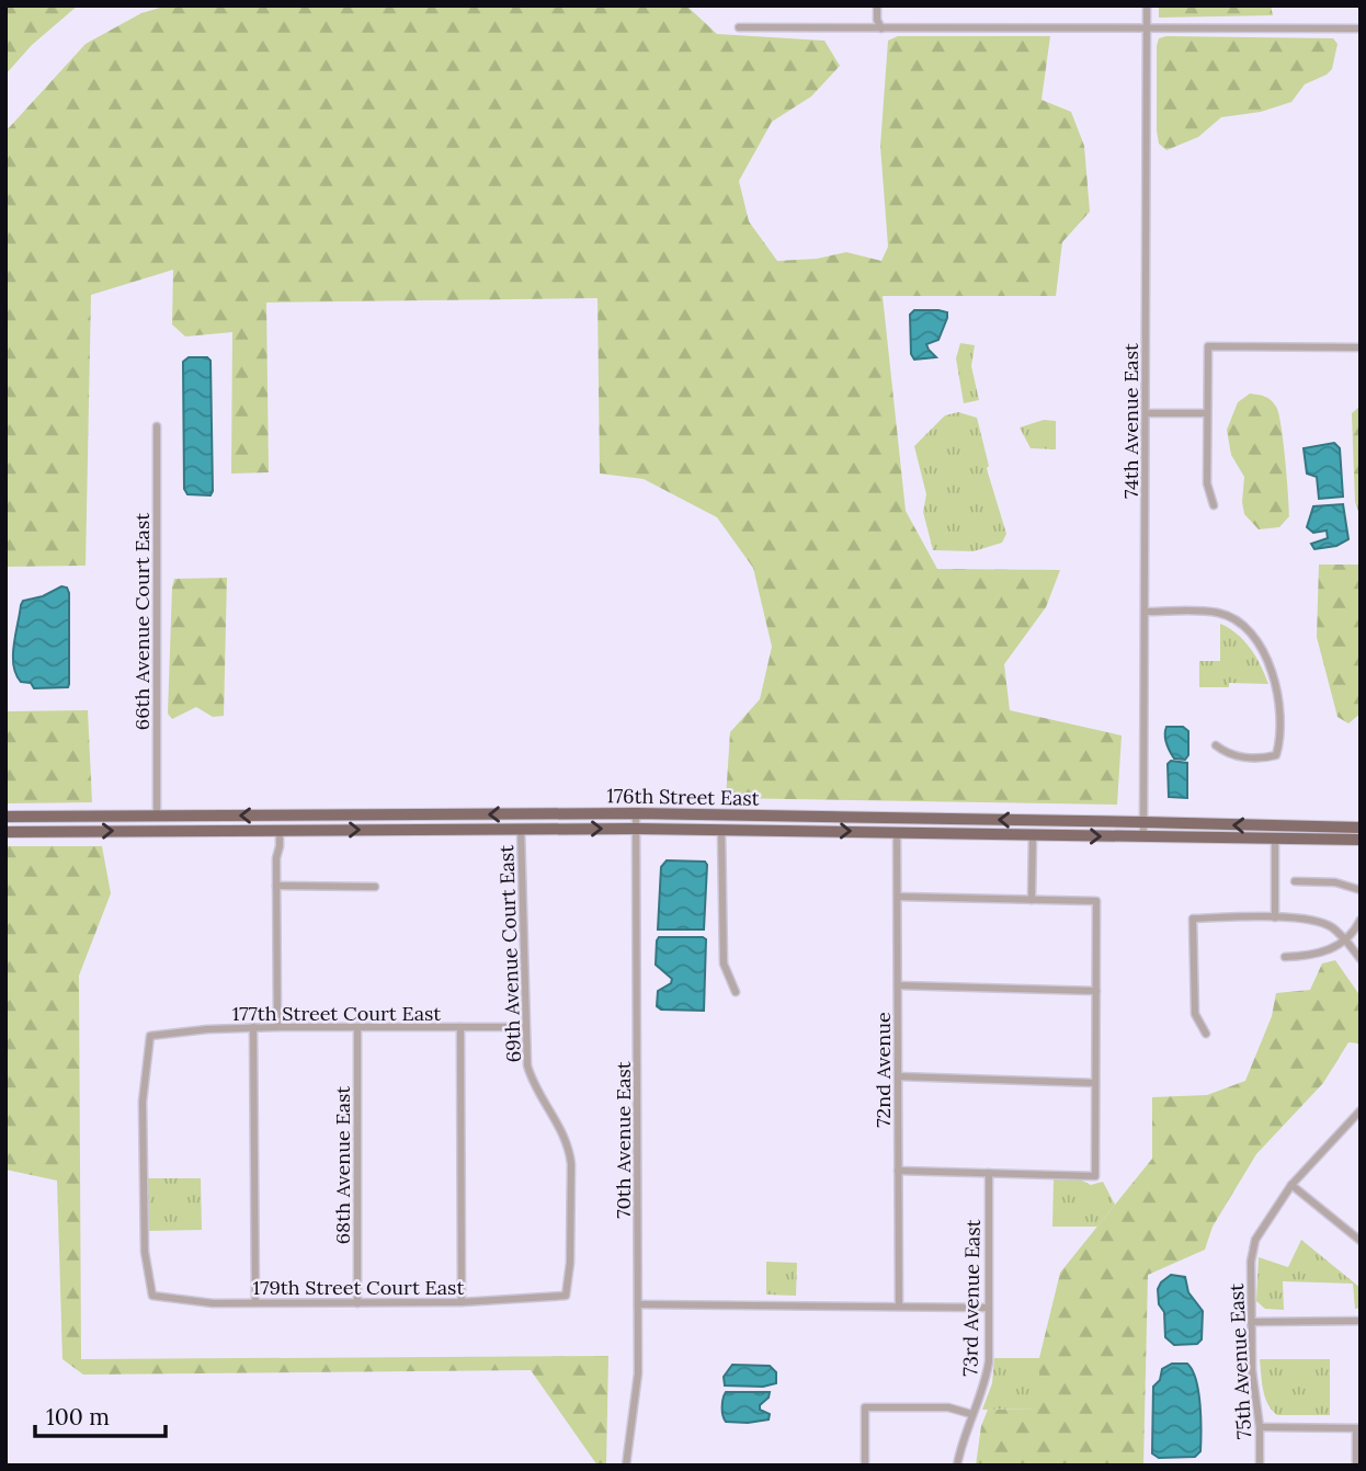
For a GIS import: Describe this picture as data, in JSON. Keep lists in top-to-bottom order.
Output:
{
  "streets": {
    "main road": ["176th Street East"],
    "street": [
      "74th Avenue East",
      "66th Avenue Court East",
      "69th Avenue Court East",
      "177th Street Court East",
      "72nd Avenue",
      "70th Avenue East",
      "68th Avenue East",
      "179th Street Court East",
      "73rd Avenue East",
      "75th Avenue East"
    ]
  },
  "crossings": [
    ["74th Avenue East", "176th Street East"],
    ["66th Avenue Court East", "176th Street East"],
    ["176th Street East", "69th Avenue Court East"],
    ["176th Street East", "72nd Avenue"],
    ["176th Street East", "70th Avenue East"],
    ["69th Avenue Court East", "177th Street Court East"],
    ["69th Avenue Court East", "179th Street Court East"],
    ["177th Street Court East", "68th Avenue East"],
    ["177th Street Court East", "179th Street Court East"],
    ["68th Avenue East", "179th Street Court East"]
  ],
  "scale_bar": "100 m"
}
